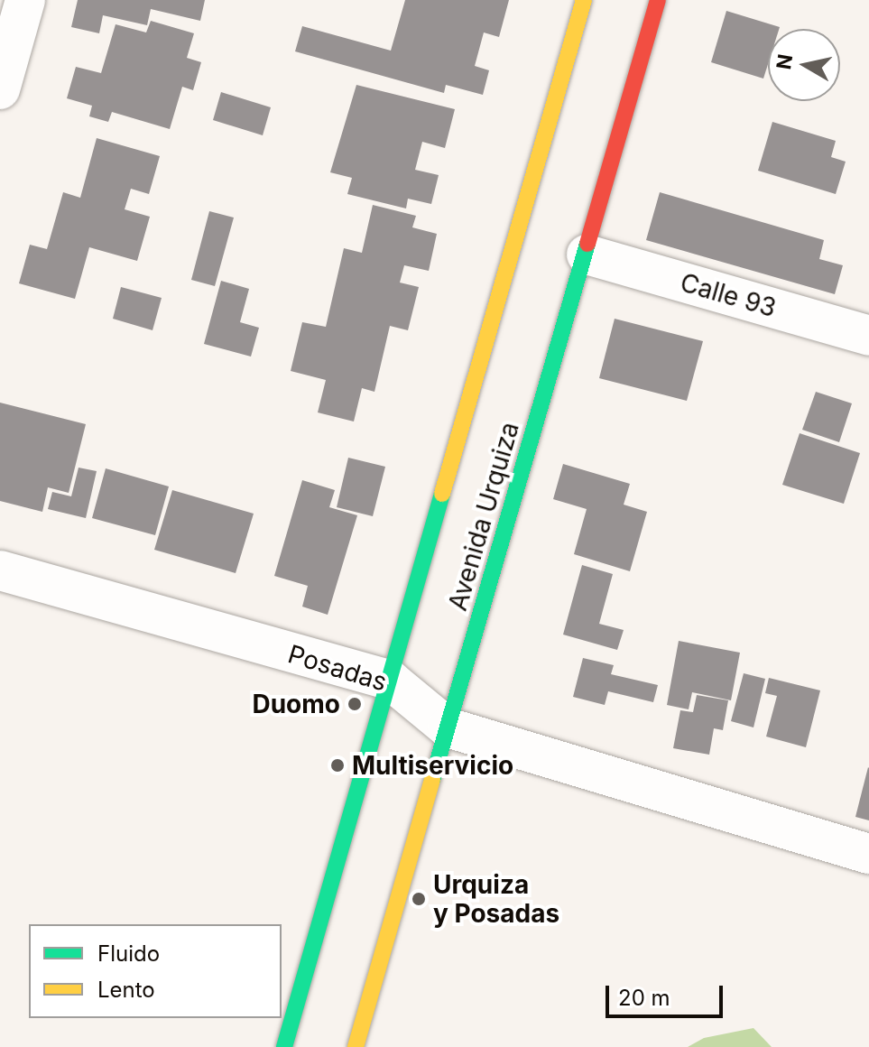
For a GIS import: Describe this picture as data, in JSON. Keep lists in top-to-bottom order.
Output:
{
  "streets": {
    "main road": ["Avenida Urquiza"],
    "street": ["Calle 93", "Posadas"]
  },
  "crossings": [
    ["Calle 93", "Avenida Urquiza"],
    ["Avenida Urquiza", "Posadas"]
  ],
  "places": ["Duomo", "Multiservicio", "Urquiza y Posadas"],
  "legend": ["Fluido", "Lento"],
  "scale_bar": "20 m",
  "north": "left"
}
